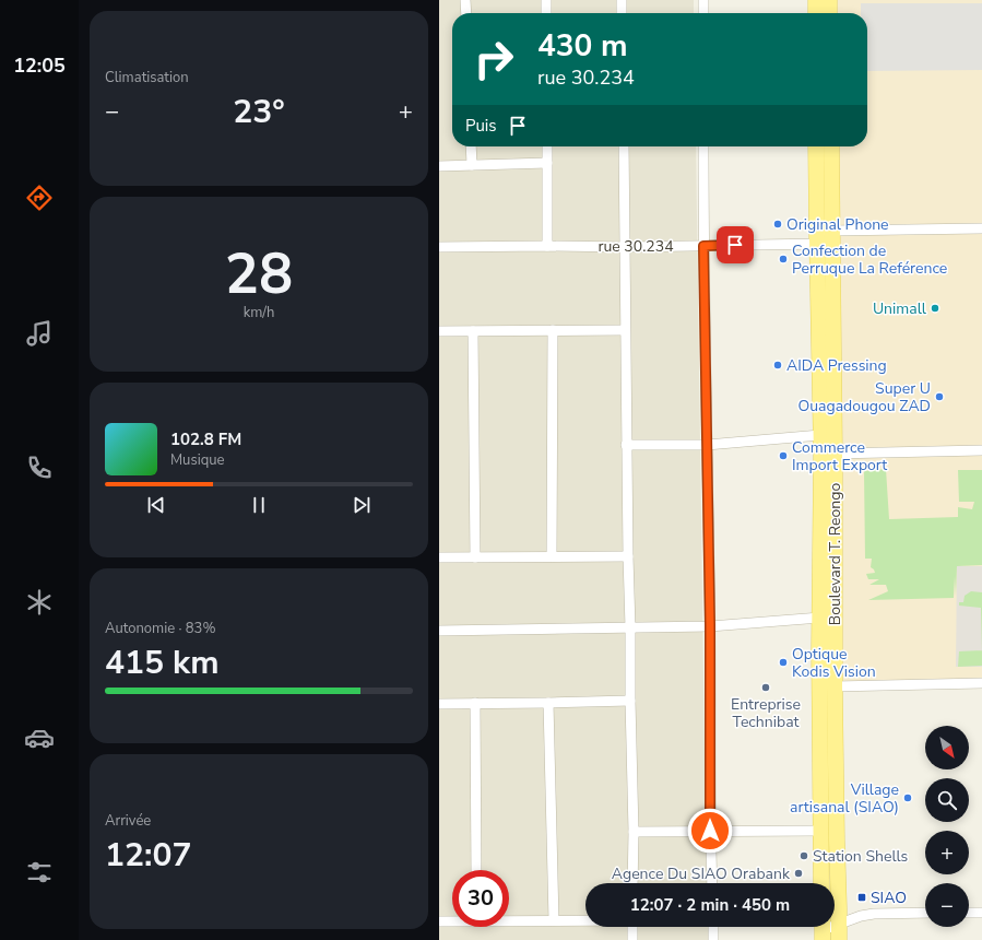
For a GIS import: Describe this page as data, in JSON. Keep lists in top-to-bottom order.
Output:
{
  "streets": {
    "main road": ["Boulevard T. Reongo"],
    "street": ["rue 30.234"]
  },
  "crossings": [
    ["rue 30.234", "Boulevard T. Reongo"]
  ],
  "places": {
    "other": [
      "Original Phone",
      "Confection de Perruque La Reférence",
      "Unimall",
      "AIDA Pressing",
      "Super U Ouagadougou ZAD",
      "Commerce Import Export",
      "Optique Kodis Vision",
      "Entreprise Technibat",
      "Village artisanal (SIAO)",
      "Station Shells",
      "Agence Du SIAO Orabank"
    ],
    "transit": ["SIAO"]
  },
  "north": "bottom right",
  "page": {
    "tabs": "12:05",
    "tile": [
      "Climatisation",
      ["28", "km/h"],
      ["Autonomie · 83%", "415 km"],
      ["Arrivée", "12:07"]
    ],
    "turn": ["430 m", "rue 30.234"],
    "heat": ["−", "23°", "+"],
    "then": "Puis",
    "song": ["102.8 FM", "Musique"],
    "map_buttons": ["+", "−"],
    "limit": "30",
    "trip": "12:07 · 2 min · 450 m"
  }
}
